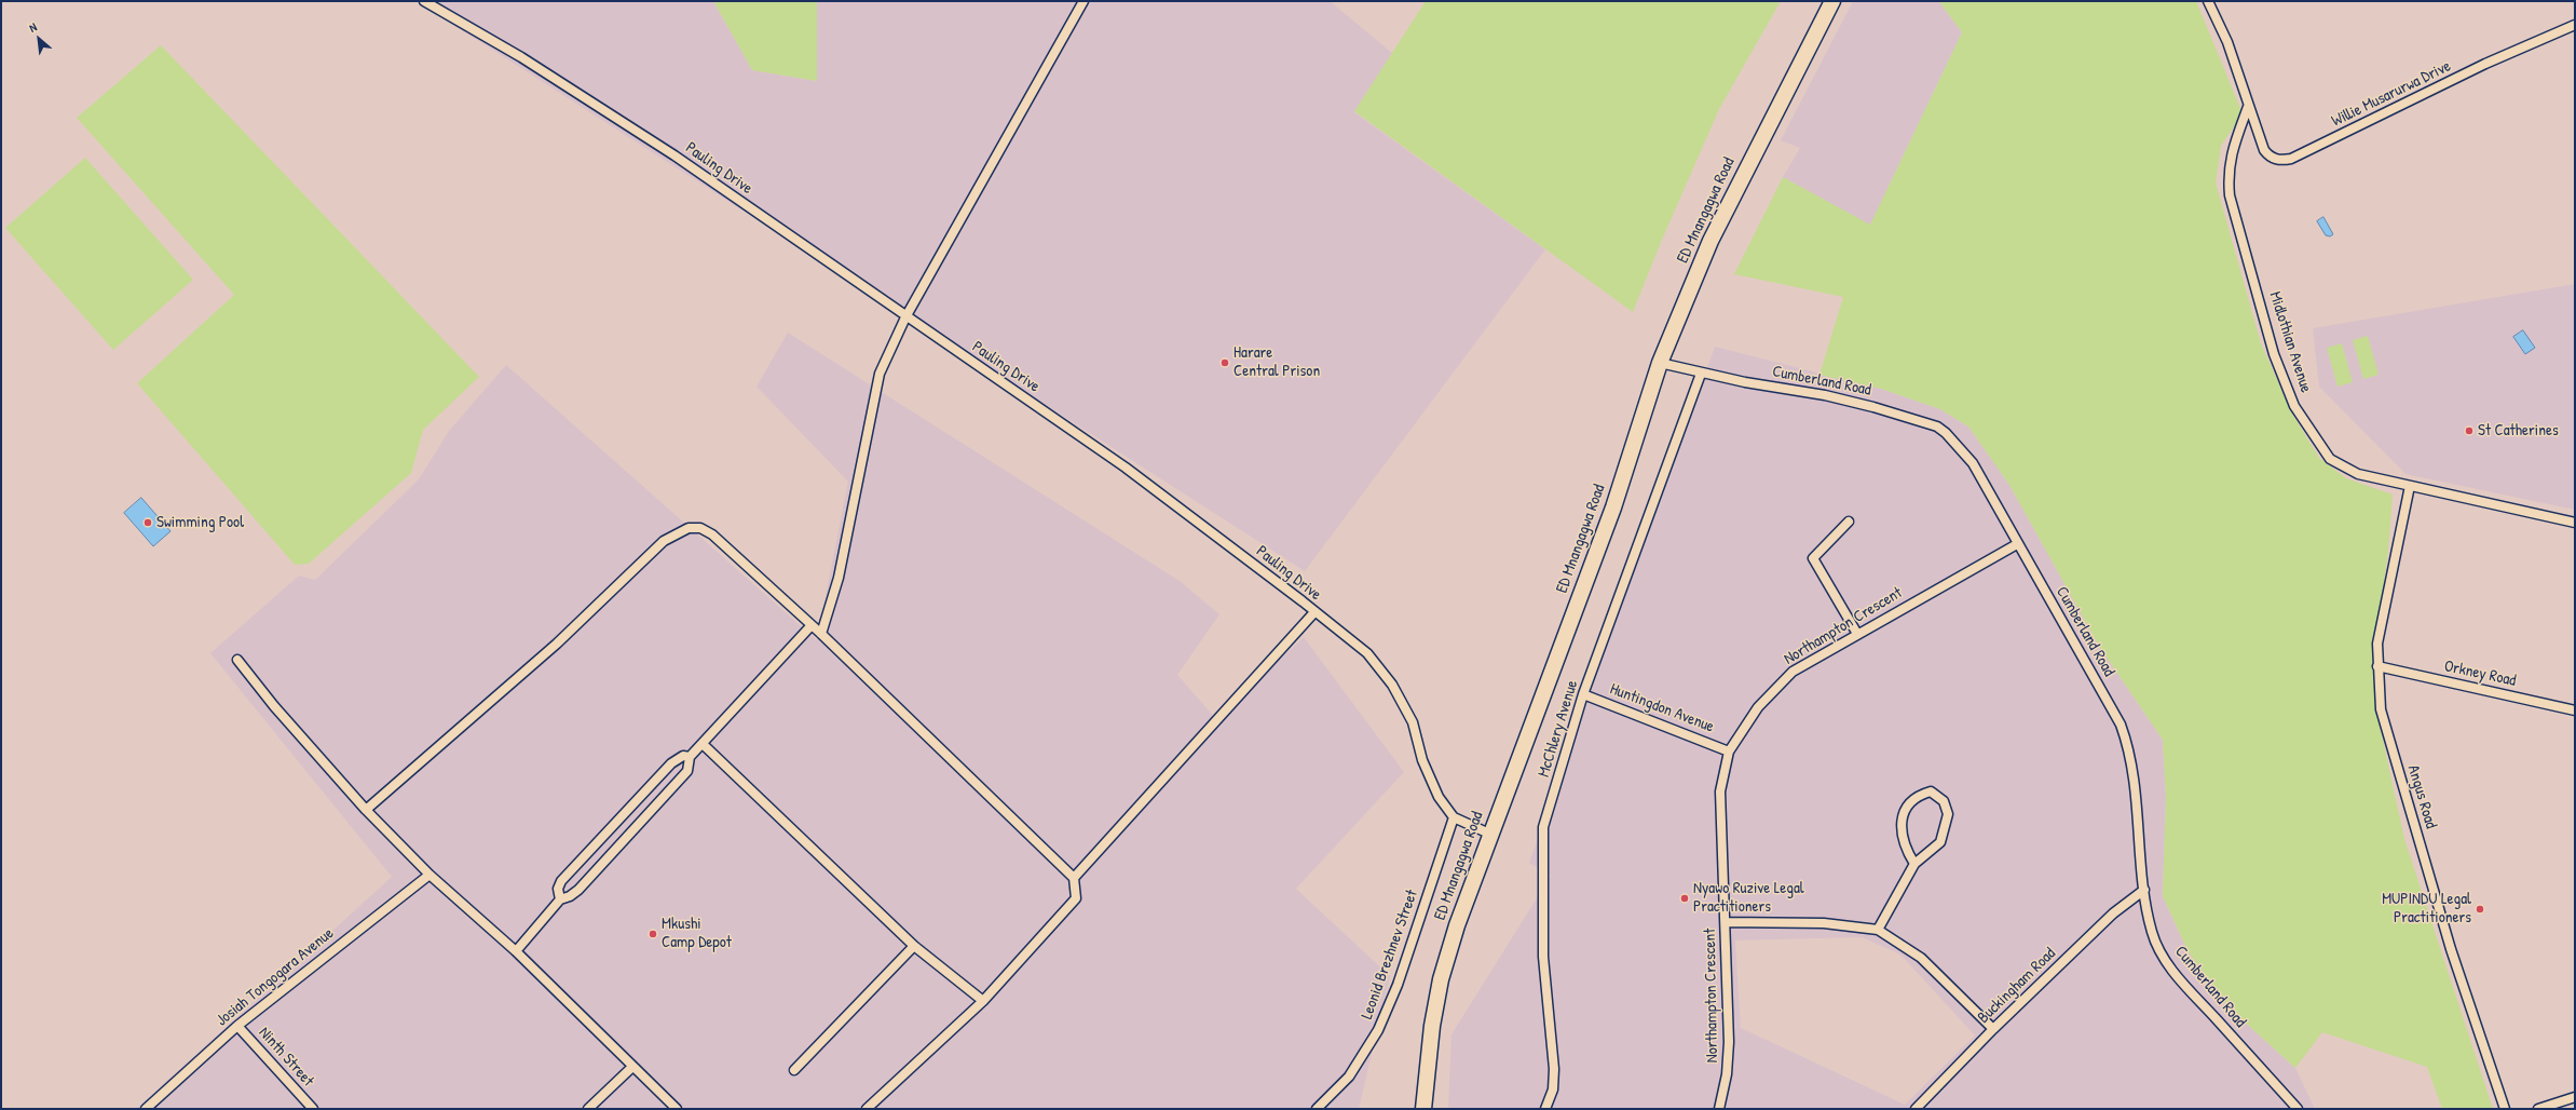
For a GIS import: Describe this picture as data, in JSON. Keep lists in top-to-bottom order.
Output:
{
  "streets": {
    "highway": ["ED Mnangagwa Road"],
    "street": [
      "Willie Musarurwa Drive",
      "Pauling Drive",
      "Midlothian Avenue",
      "Cumberland Road",
      "Northampton Crescent",
      "Orkney Road",
      "Huntingdon Avenue",
      "McChlery Avenue",
      "Angus Road",
      "Leonid Brezhnev Street",
      "Josiah Tongogara Avenue",
      "Buckingham Road",
      "Ninth Street"
    ]
  },
  "crossings": [
    ["Willie Musarurwa Drive", "Midlothian Avenue"],
    ["Pauling Drive", "ED Mnangagwa Road"],
    ["Pauling Drive", "Leonid Brezhnev Street"],
    ["ED Mnangagwa Road", "Cumberland Road"],
    ["Midlothian Avenue", "Angus Road"],
    ["Cumberland Road", "Northampton Crescent"],
    ["Cumberland Road", "McChlery Avenue"],
    ["Cumberland Road", "Buckingham Road"],
    ["Northampton Crescent", "Huntingdon Avenue"],
    ["Orkney Road", "Angus Road"],
    ["Huntingdon Avenue", "McChlery Avenue"],
    ["Josiah Tongogara Avenue", "Ninth Street"]
  ],
  "places": [
    "Harare Central Prison",
    "St Catherines",
    "Swimming Pool",
    "Nyawo Ruzive Legal Practitioners",
    "MUPINDU Legal Practitioners",
    "Mkushi Camp Depot"
  ],
  "north": "top left"
}
